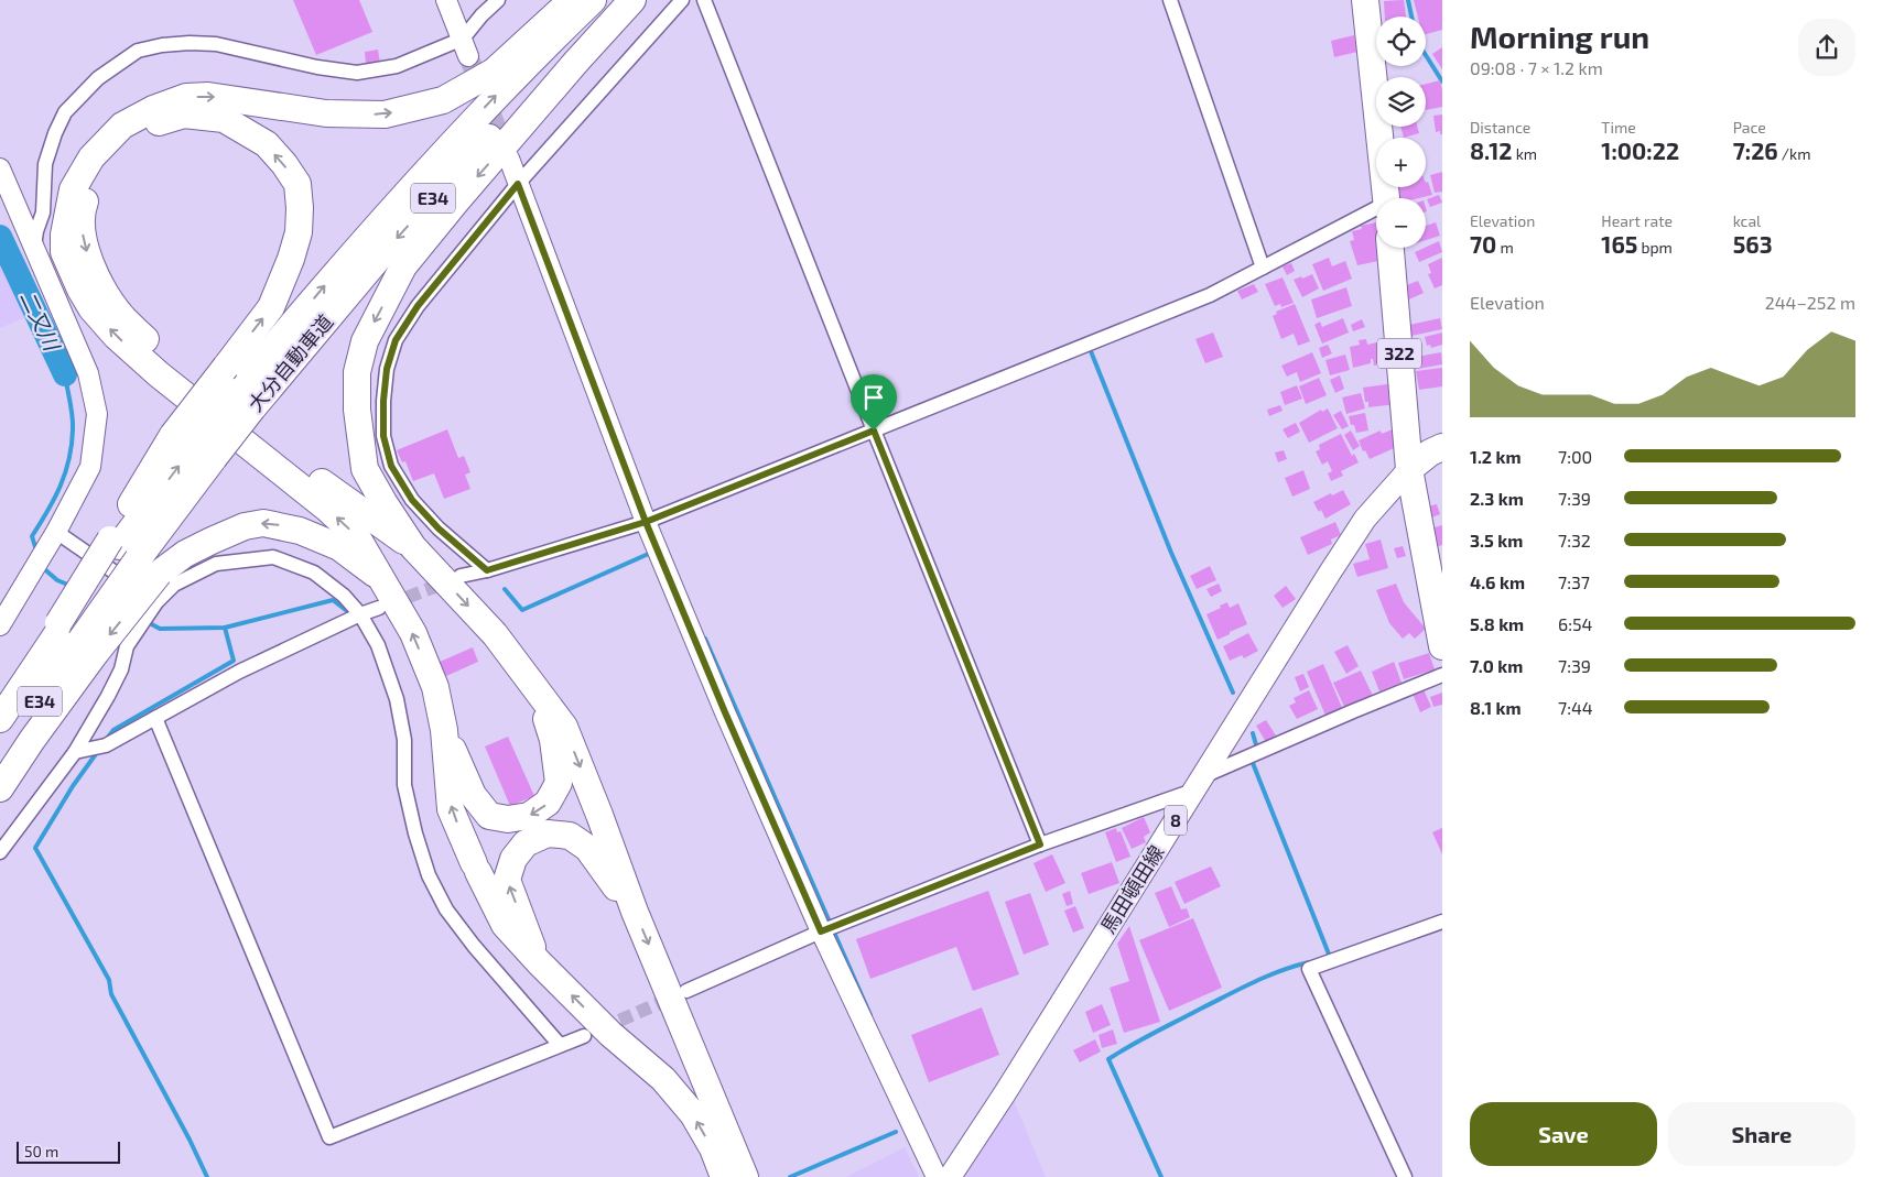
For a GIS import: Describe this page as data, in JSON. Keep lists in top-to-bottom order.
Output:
{
  "streets": {
    "highway": ["E34", "322", "大分自動車道"],
    "main road": ["8", "馬田頓田線"]
  },
  "crossings": [
    ["322", "馬田頓田線"]
  ],
  "water": ["二又川"],
  "scale_bar": "50 m",
  "page": {
    "heading": ["Morning run", "09:08 · 7 × 1.2 km"],
    "map_buttons": ["+", "−"],
    "stats": [
      ["Distance", "8.12 km"],
      ["Time", "1:00:22"],
      ["Pace", "7:26 /km"],
      ["Elevation", "70 m"],
      ["Heart rate", "165 bpm"],
      ["kcal", "563"]
    ],
    "chart": ["Elevation", "244–252 m"],
    "list": [
      {
        "name": "1.2 km",
        "note": "7:00"
      },
      {
        "name": "2.3 km",
        "note": "7:39"
      },
      {
        "name": "3.5 km",
        "note": "7:32"
      },
      {
        "name": "4.6 km",
        "note": "7:37"
      },
      {
        "name": "5.8 km",
        "note": "6:54"
      },
      {
        "name": "7.0 km",
        "note": "7:39"
      },
      {
        "name": "8.1 km",
        "note": "7:44"
      }
    ],
    "buttons": ["Save", "Share"],
    "scale": "50 m"
  }
}
